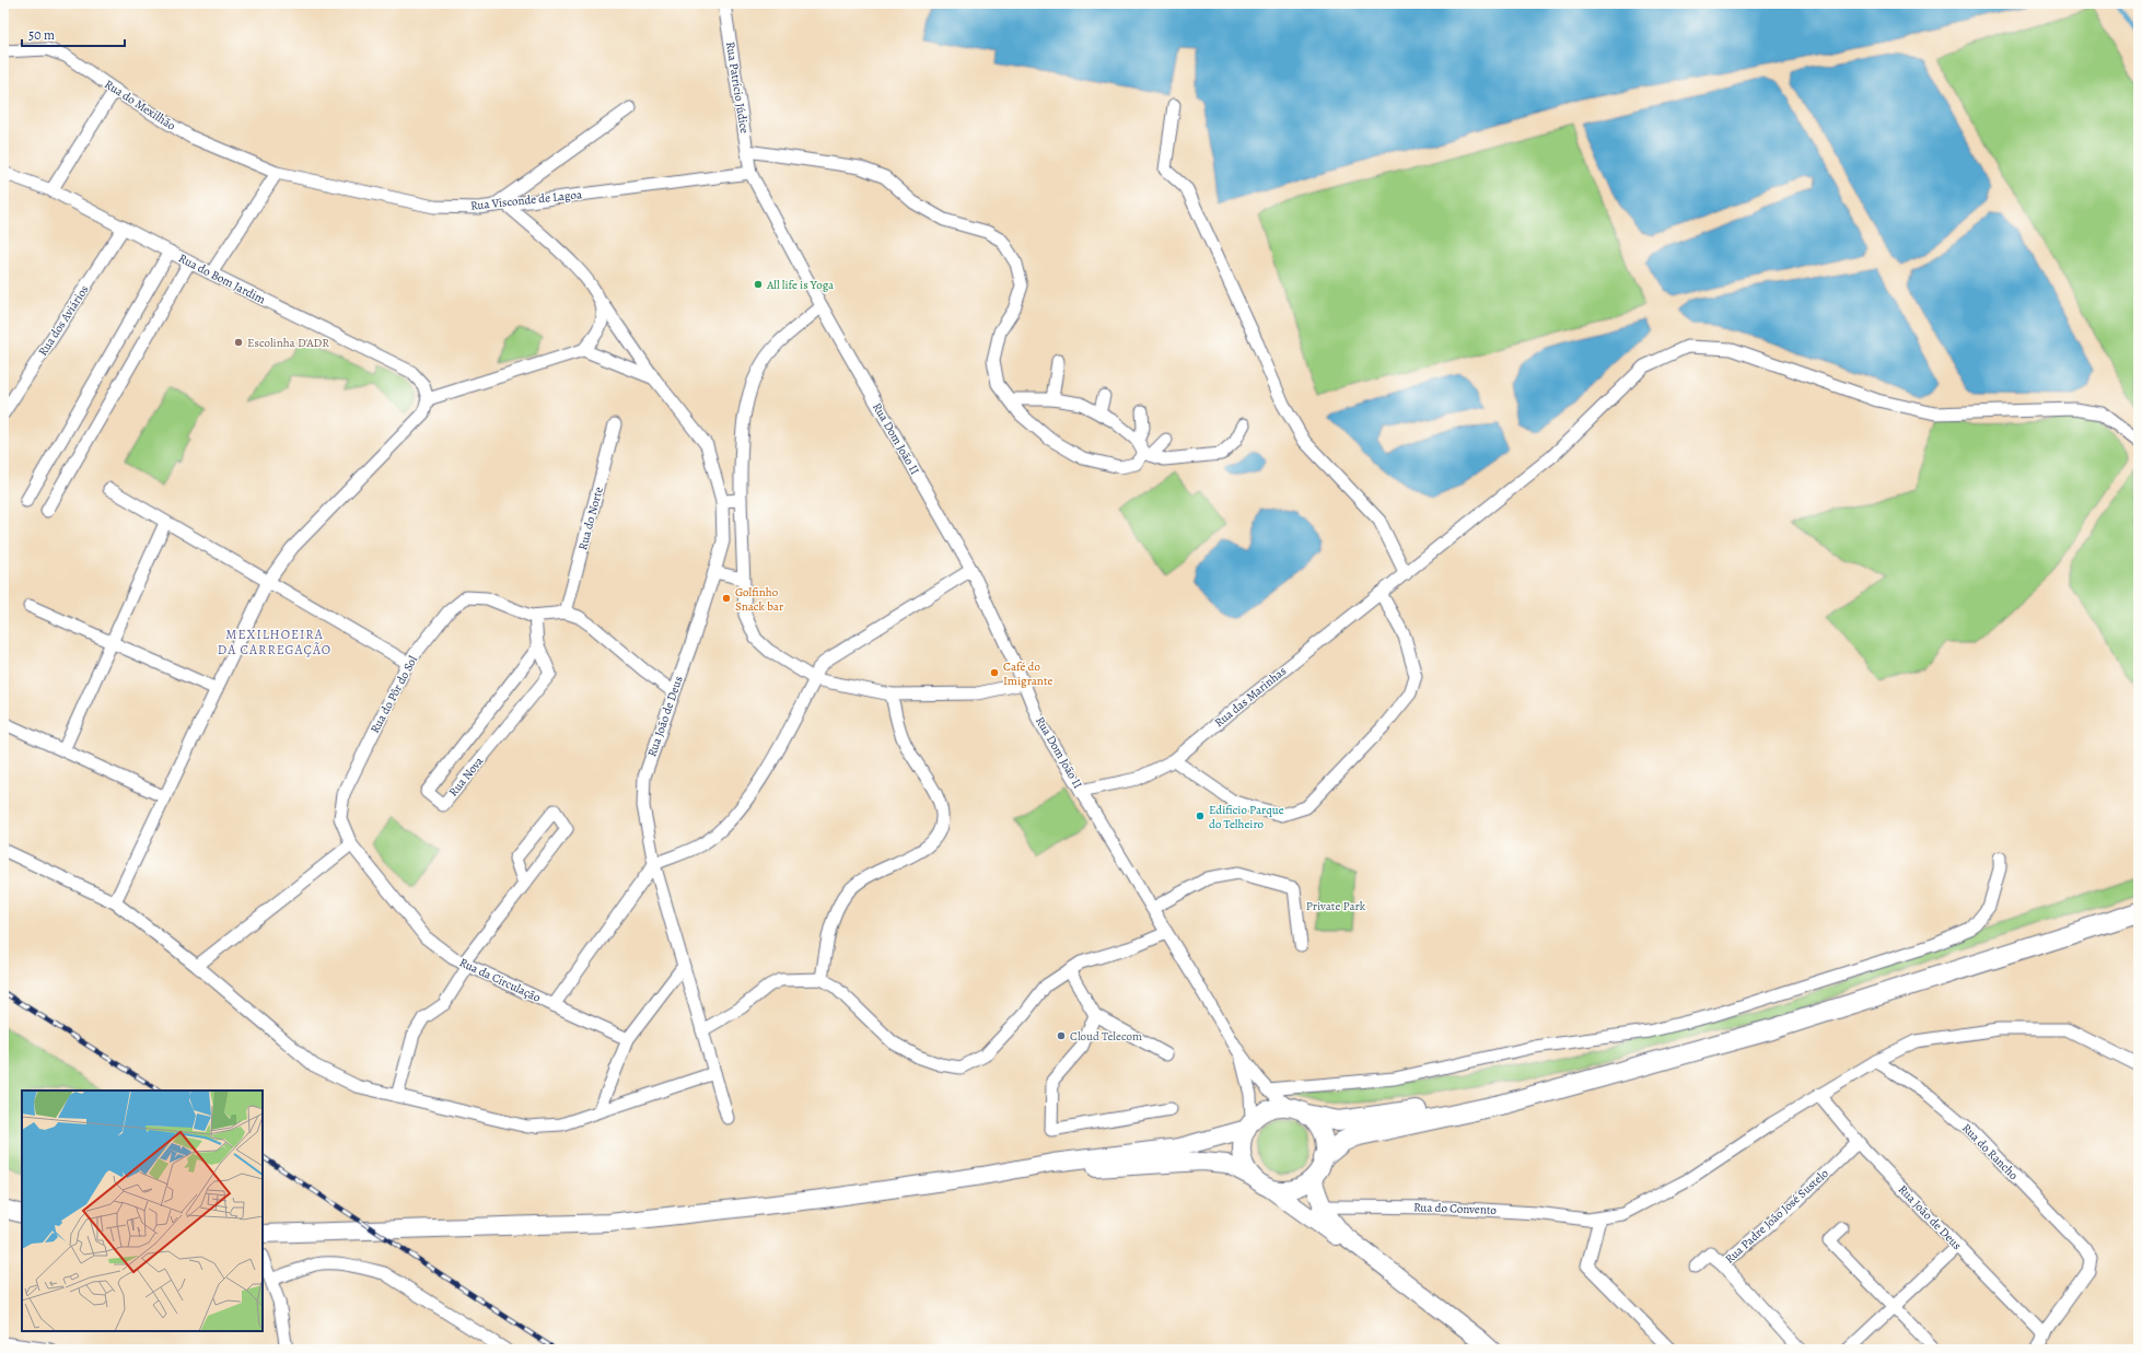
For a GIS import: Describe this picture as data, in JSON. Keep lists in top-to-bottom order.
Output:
{
  "streets": {
    "street": [
      "Rua Patrício Júdice",
      "Rua do Mexilhão",
      "Rua Visconde de Lagoa",
      "Rua do Bom Jardim",
      "Rua dos Aviários",
      "Rua Dom João II",
      "Rua do Norte",
      "Rua do Pôr do Sol",
      "Rua das Marinhas",
      "Rua João de Deus",
      "Rua Nova",
      "Rua da Circulação",
      "Rua do Rancho",
      "Rua do Convento",
      "Rua Padre João José Sustelo"
    ]
  },
  "crossings": [
    ["Rua Patrício Júdice", "Rua Visconde de Lagoa"],
    ["Rua Patrício Júdice", "Rua Dom João II"],
    ["Rua do Mexilhão", "Rua Visconde de Lagoa"],
    ["Rua Visconde de Lagoa", "Rua João de Deus"],
    ["Rua do Bom Jardim", "Rua dos Aviários"],
    ["Rua Dom João II", "Rua das Marinhas"],
    ["Rua do Norte", "Rua do Pôr do Sol"],
    ["Rua do Pôr do Sol", "Rua Nova"],
    ["Rua do Pôr do Sol", "Rua da Circulação"],
    ["Rua João de Deus", "Rua da Circulação"],
    ["Rua João de Deus", "Rua do Rancho"],
    ["Rua João de Deus", "Rua do Convento"],
    ["Rua João de Deus", "Rua Padre João José Sustelo"],
    ["Rua do Rancho", "Rua do Convento"]
  ],
  "districts": ["MEXILHOEIRA DA CARREGAÇÃO"],
  "parks": ["Private Park"],
  "places": [
    "All life is Yoga",
    "Escolinha D'ADR",
    "Golfinho Snack bar",
    "Café do Imigrante",
    "Edificio Parque do Telheiro",
    "Cloud Telecom"
  ],
  "scale_bar": "50 m"
}
